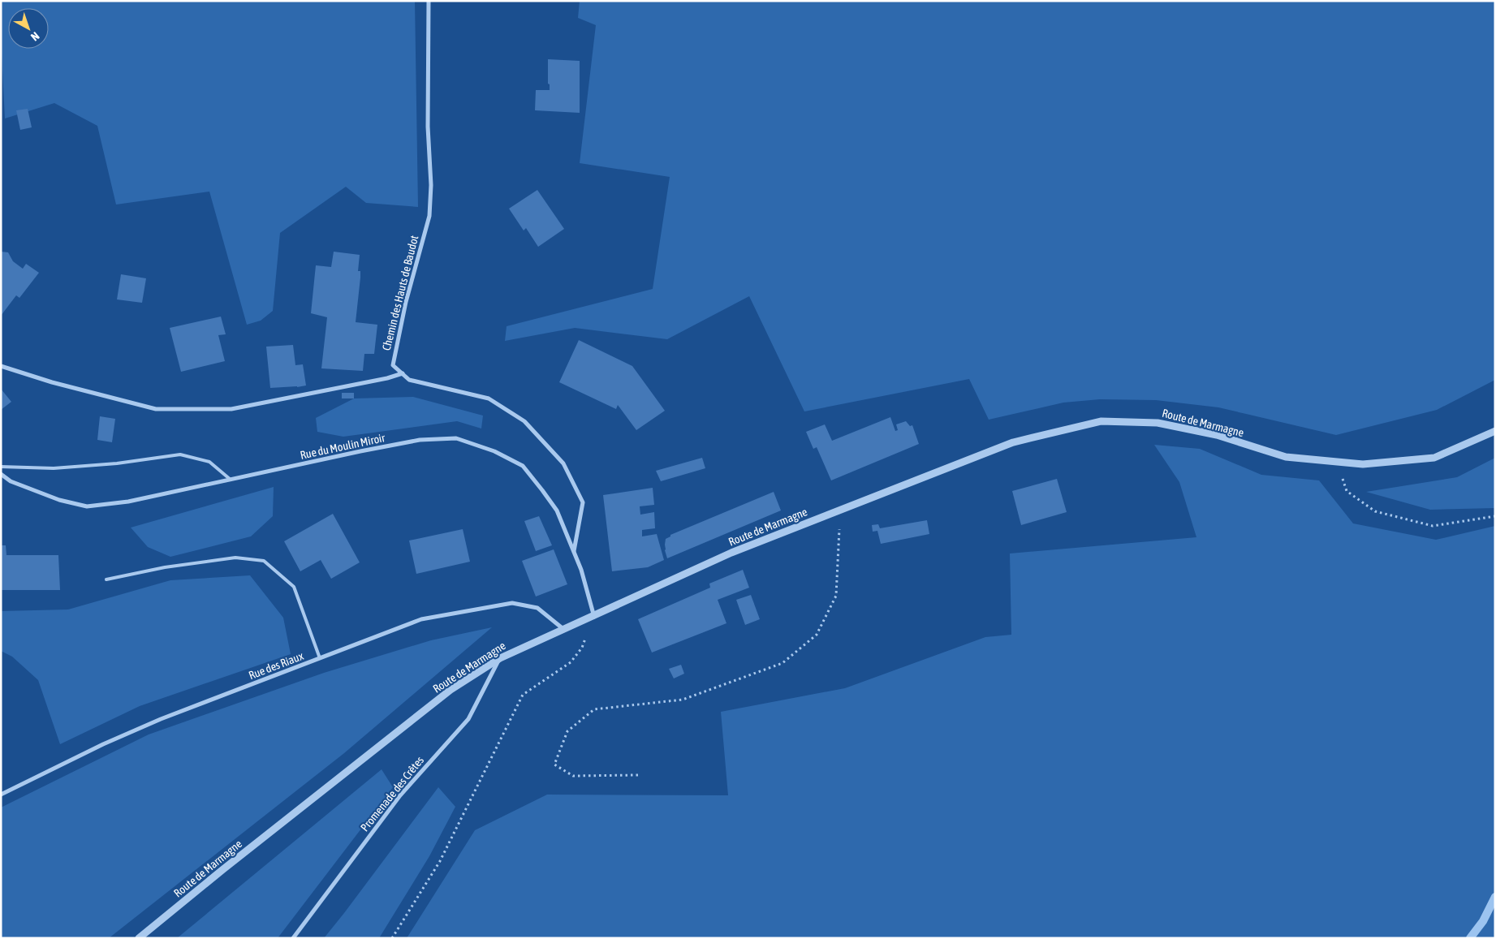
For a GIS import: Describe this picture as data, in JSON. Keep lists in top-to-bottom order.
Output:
{
  "streets": {
    "street": [
      "Chemin des Hauts de Baudot",
      "Route de Marmagne",
      "Rue du Moulin Miroir",
      "Rue des Riaux",
      "Promenade des Crêtes"
    ]
  },
  "crossings": [
    ["Route de Marmagne", "Rue du Moulin Miroir"],
    ["Route de Marmagne", "Rue des Riaux"],
    ["Route de Marmagne", "Promenade des Crêtes"]
  ],
  "north": "bottom right"
}
